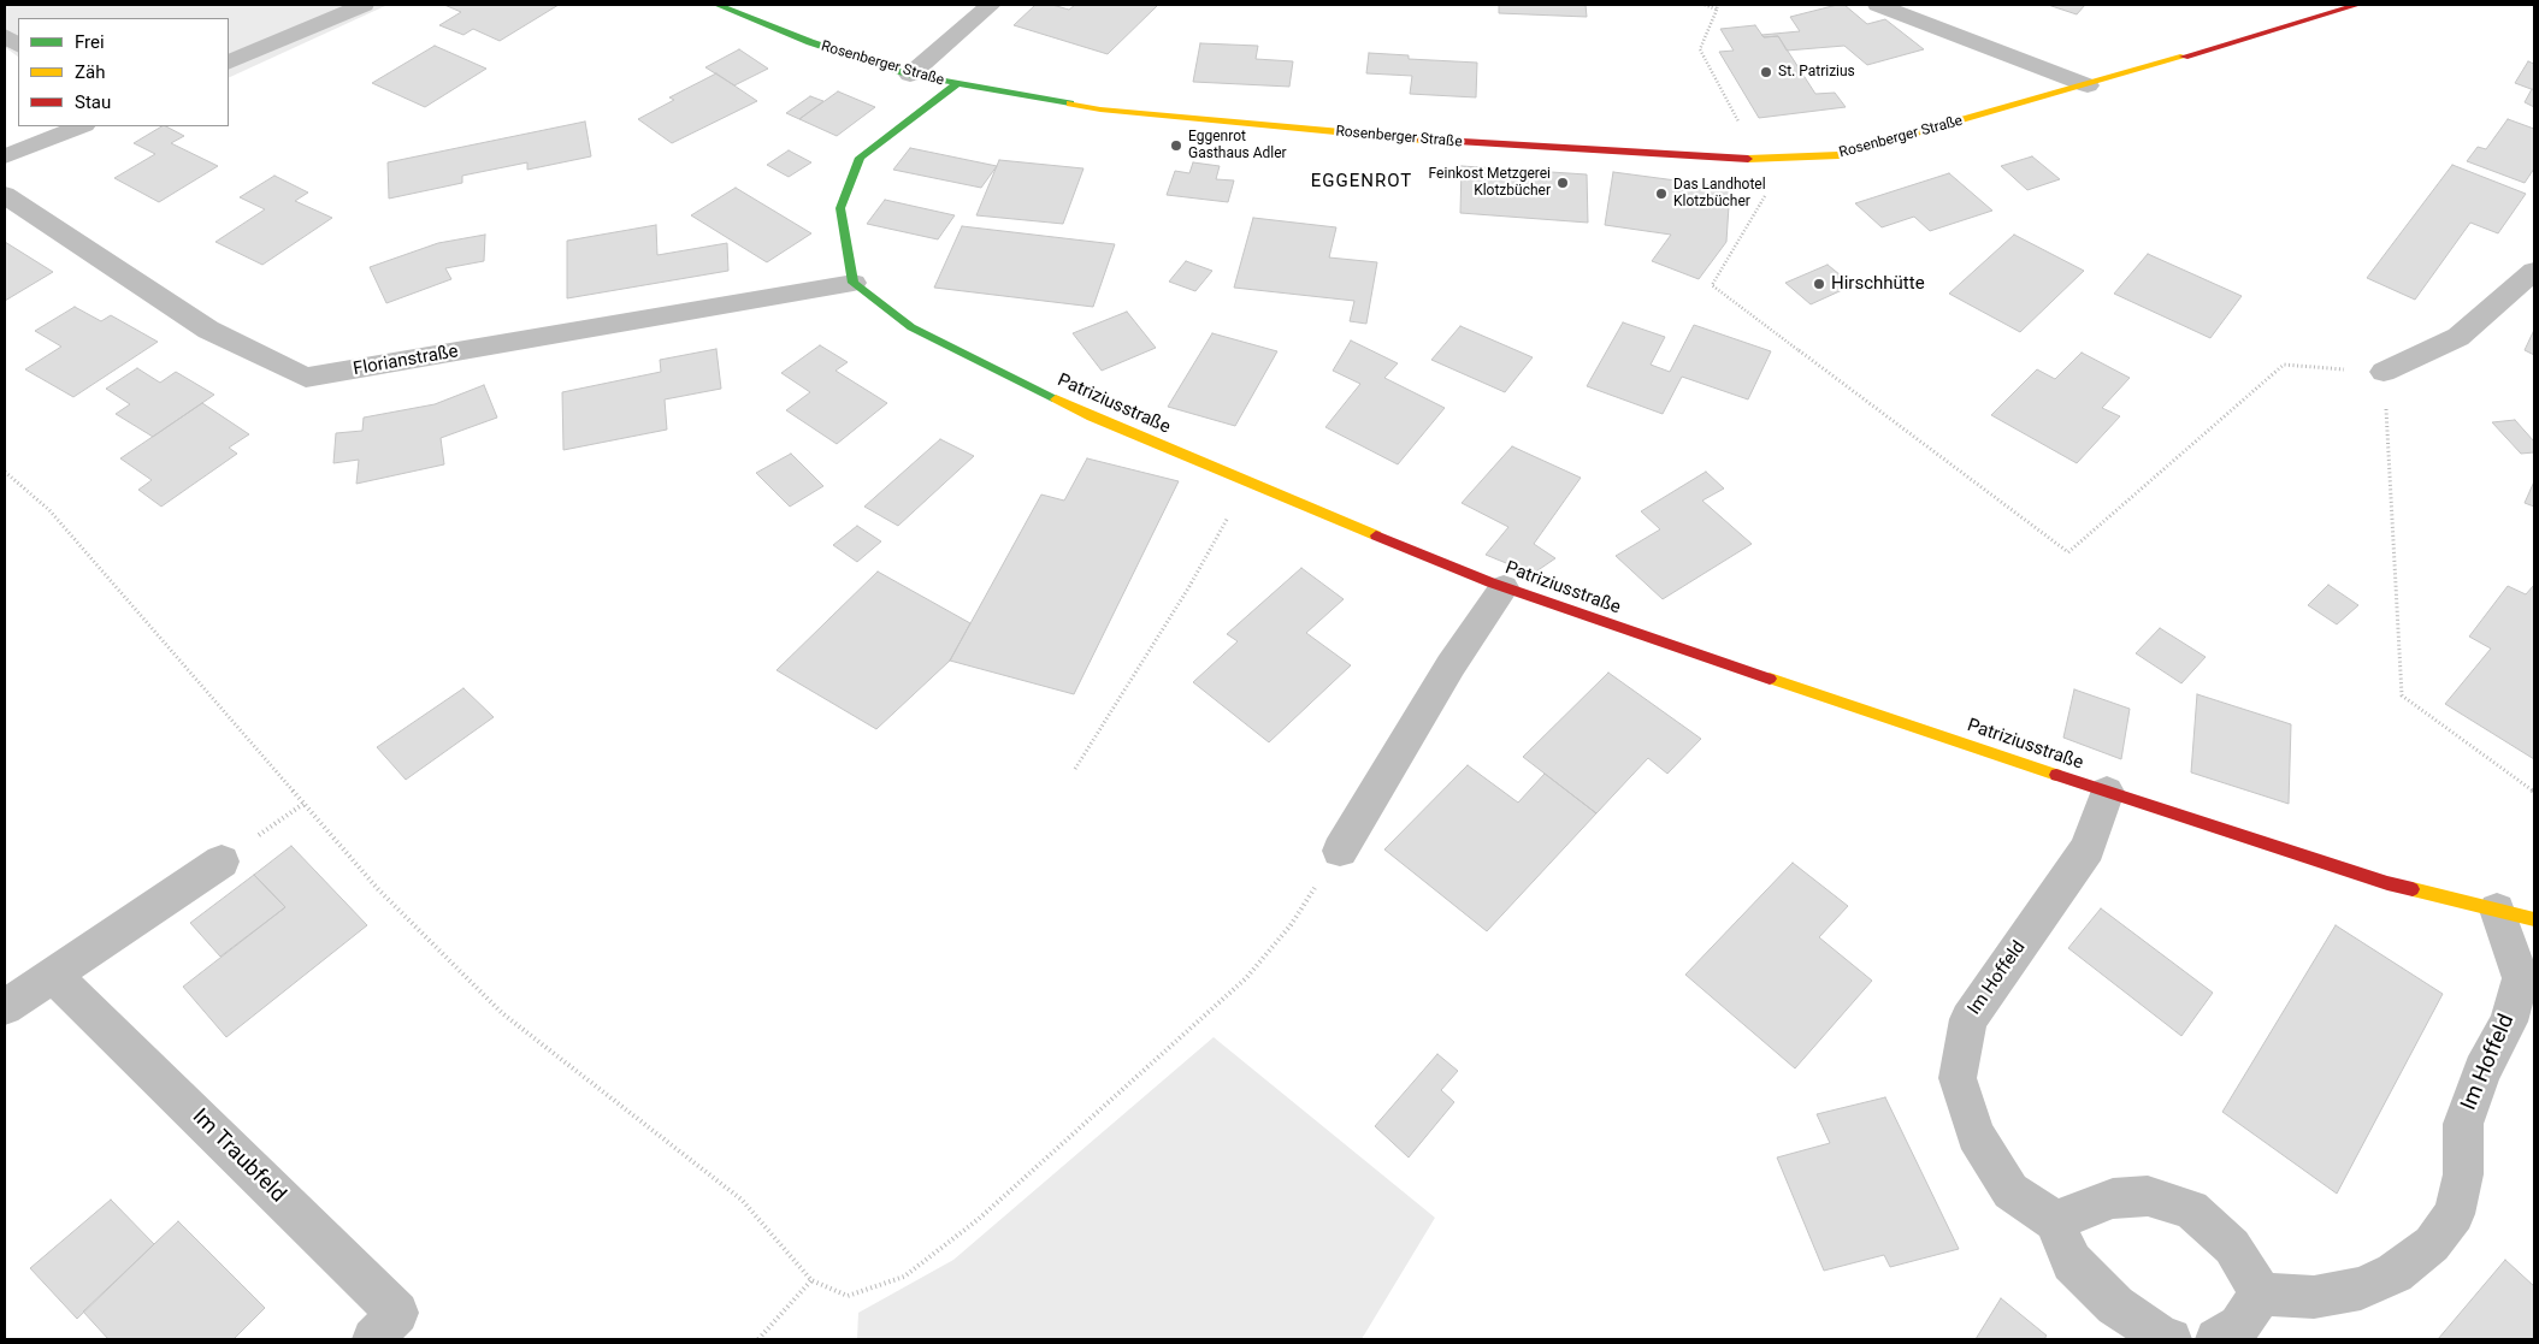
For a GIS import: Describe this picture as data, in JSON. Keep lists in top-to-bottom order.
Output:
{
  "streets": {
    "main road": ["Rosenberger Straße", "Patriziusstraße"],
    "street": ["Florianstraße", "Im Hoffeld", "Im Traubfeld"]
  },
  "crossings": [
    ["Florianstraße", "Patriziusstraße"],
    ["Patriziusstraße", "Im Hoffeld"]
  ],
  "districts": ["EGGENROT"],
  "places": [
    "St. Patrizius",
    "Eggenrot Gasthaus Adler",
    "Feinkost Metzgerei Klotzbücher",
    "Das Landhotel Klotzbücher",
    "Hirschhütte"
  ],
  "legend": ["Frei", "Zäh", "Stau"]
}
